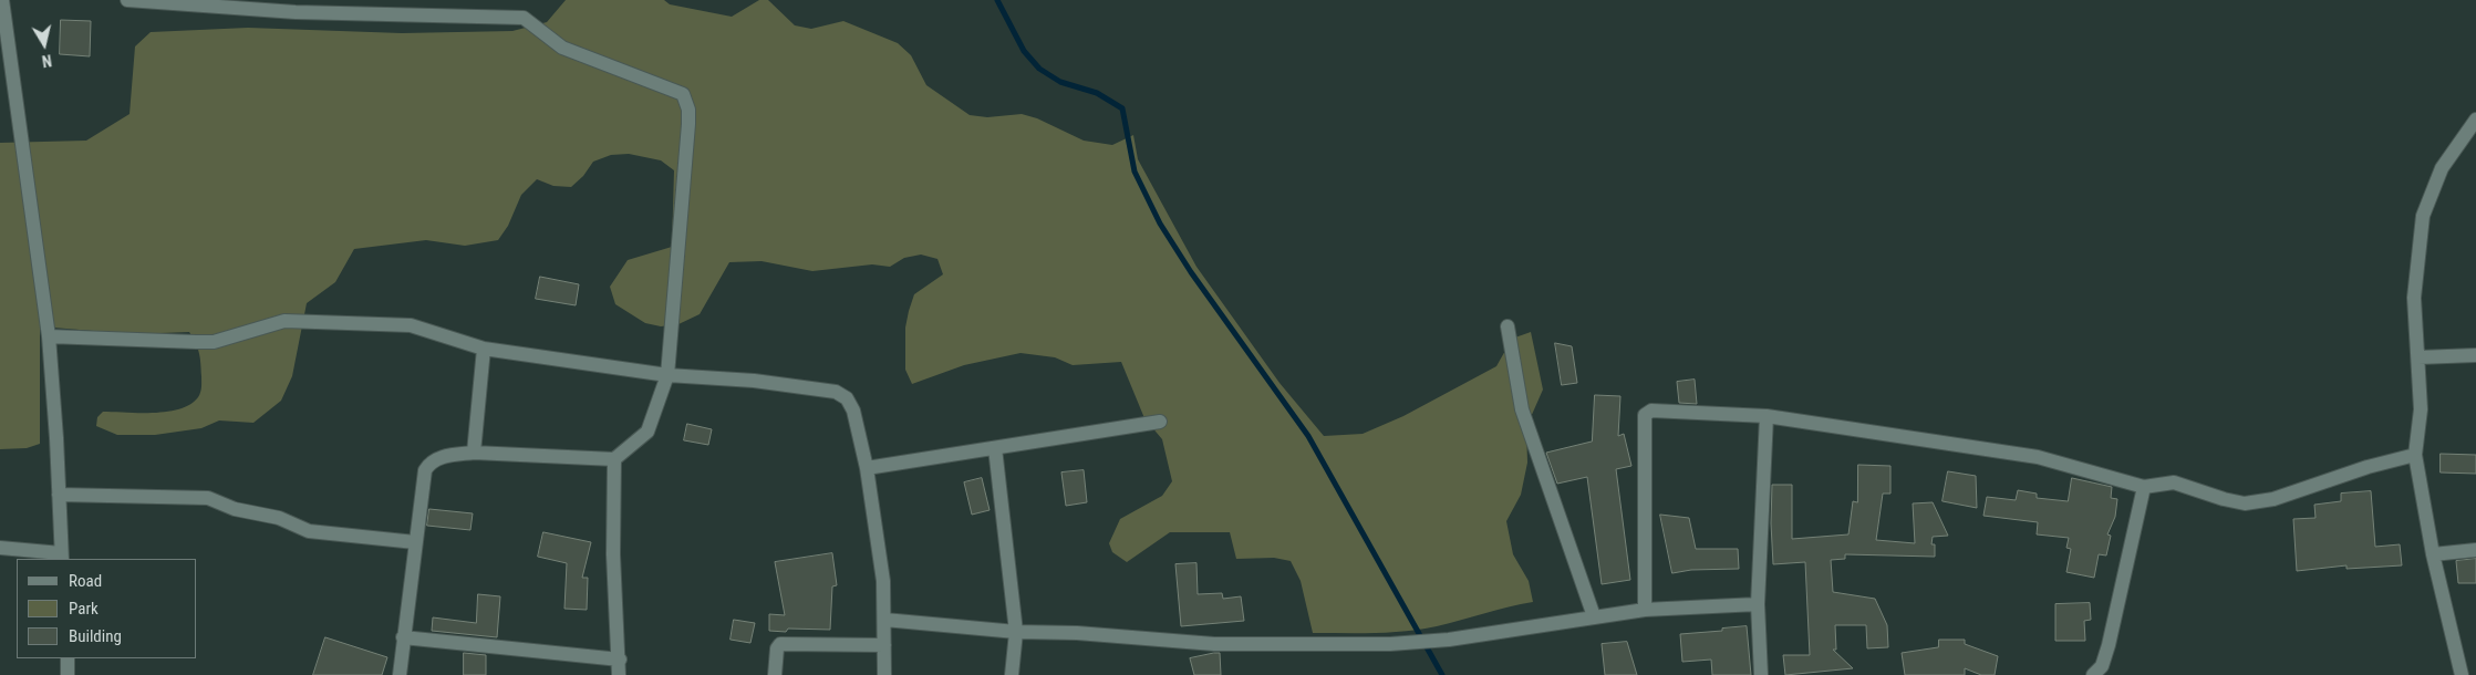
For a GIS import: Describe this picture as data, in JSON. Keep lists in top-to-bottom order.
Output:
{
  "legend": ["Road", "Park", "Building"],
  "north": "bottom"
}
